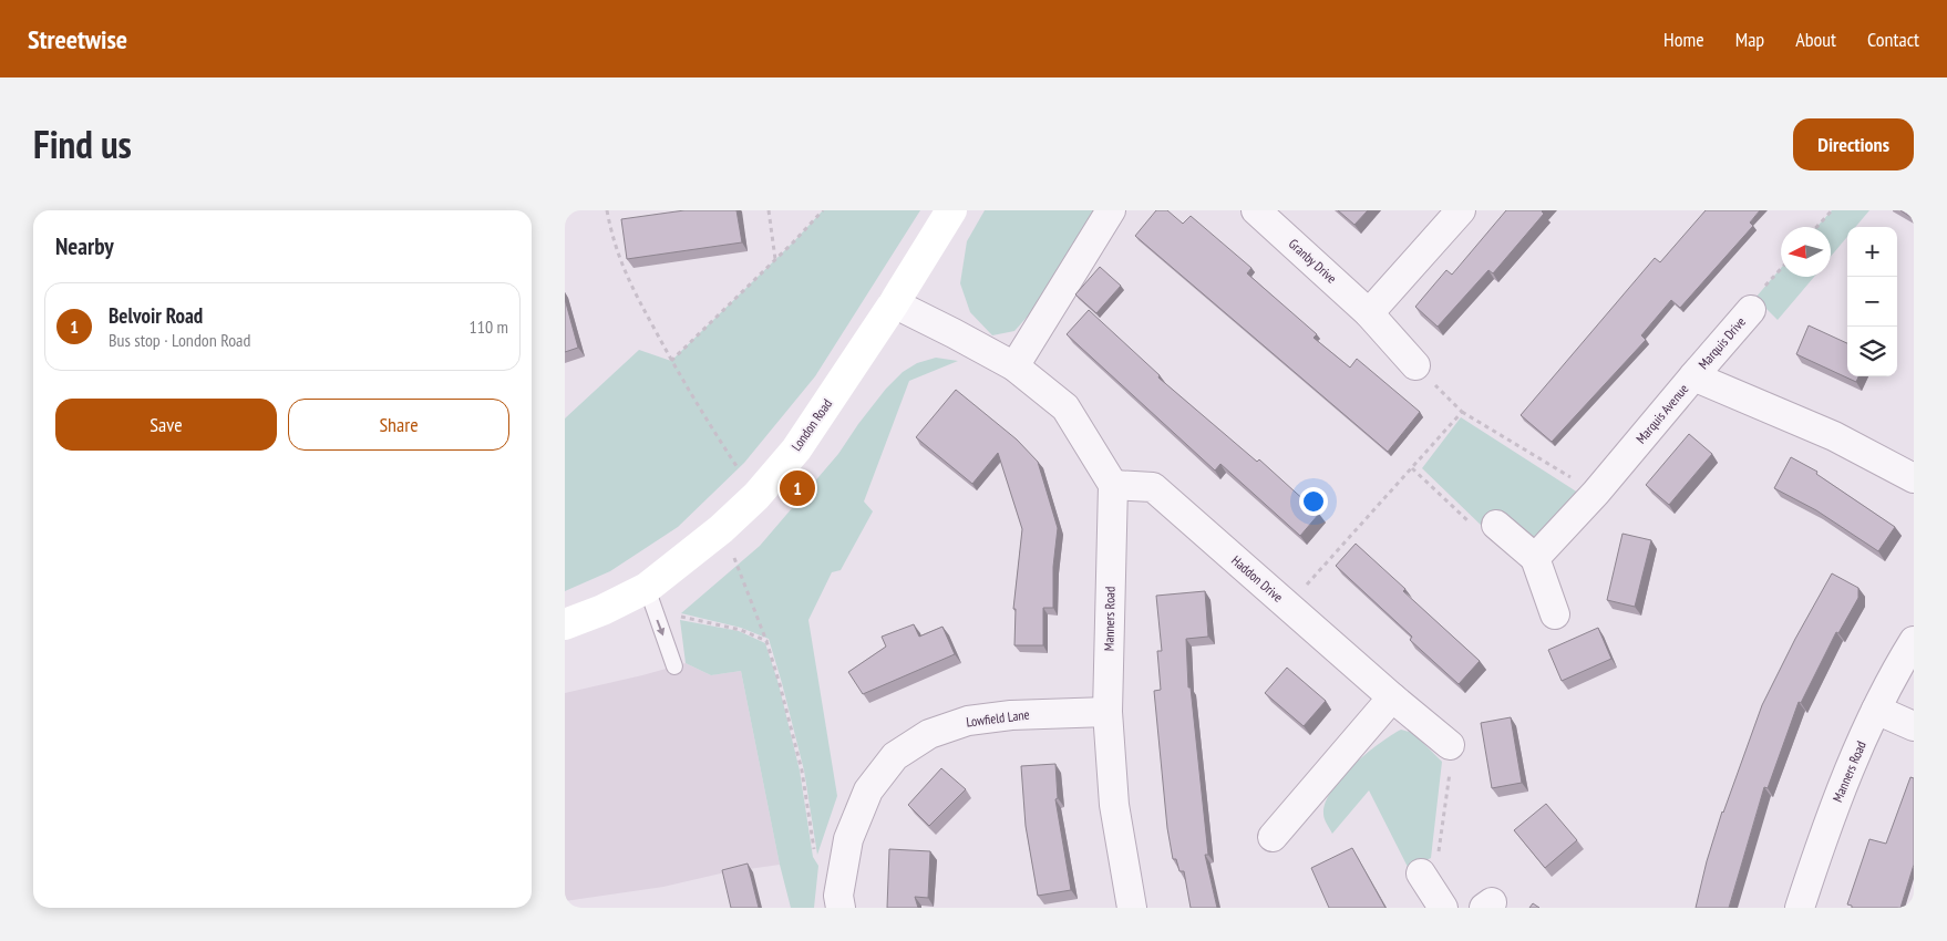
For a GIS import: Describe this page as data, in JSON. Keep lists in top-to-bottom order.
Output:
{
  "streets": {
    "main road": ["London Road"],
    "street": [
      "Granby Drive",
      "Marquis Drive",
      "Marquis Avenue",
      "Haddon Drive",
      "Manners Road",
      "Lowfield Lane"
    ]
  },
  "crossings": [
    ["Marquis Drive", "Marquis Avenue"],
    ["Haddon Drive", "Manners Road"],
    ["Manners Road", "Lowfield Lane"]
  ],
  "north": "left",
  "page": {
    "header": "Streetwise",
    "nav": [
      "Home",
      "Map",
      "About",
      "Contact"
    ],
    "title": "Find us",
    "buttons": [
      "Directions",
      ["Save", "Share"]
    ],
    "heading": "Nearby",
    "map_buttons": ["+", "−"],
    "list": [
      {
        "mark": "1",
        "name": "Belvoir Road",
        "note": "Bus stop · London Road",
        "value": "110 m"
      }
    ],
    "pins": "1"
  }
}
